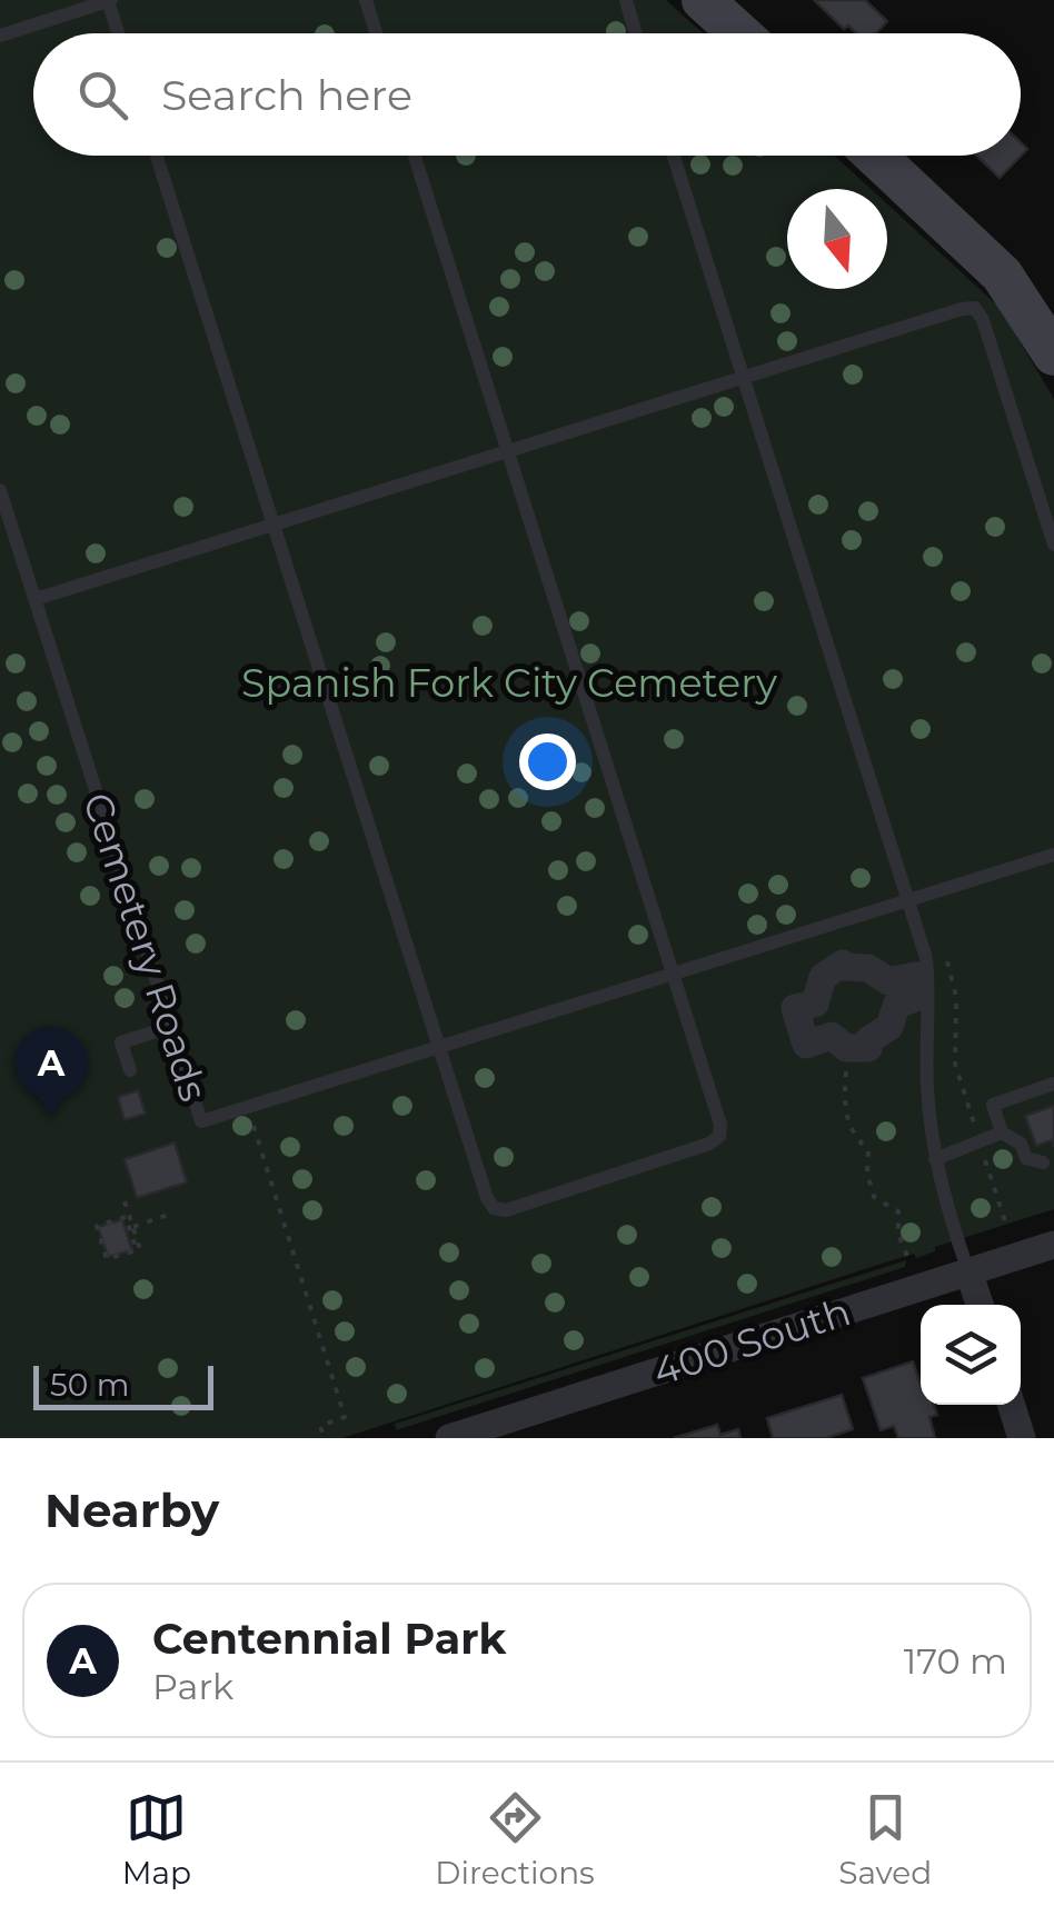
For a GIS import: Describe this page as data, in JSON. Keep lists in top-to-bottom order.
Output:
{
  "streets": {
    "street": ["400 South"],
    "lane": ["Cemetery Roads"]
  },
  "parks": ["Spanish Fork City Cemetery"],
  "scale_bar": "50 m",
  "north": "bottom",
  "page": {
    "search": "Search here",
    "pins": "A",
    "scale": "50 m",
    "heading": "Nearby",
    "list": [
      {
        "mark": "A",
        "name": "Centennial Park",
        "note": "Park",
        "value": "170 m"
      }
    ],
    "nav": ["Map", "Directions", "Saved"]
  }
}
